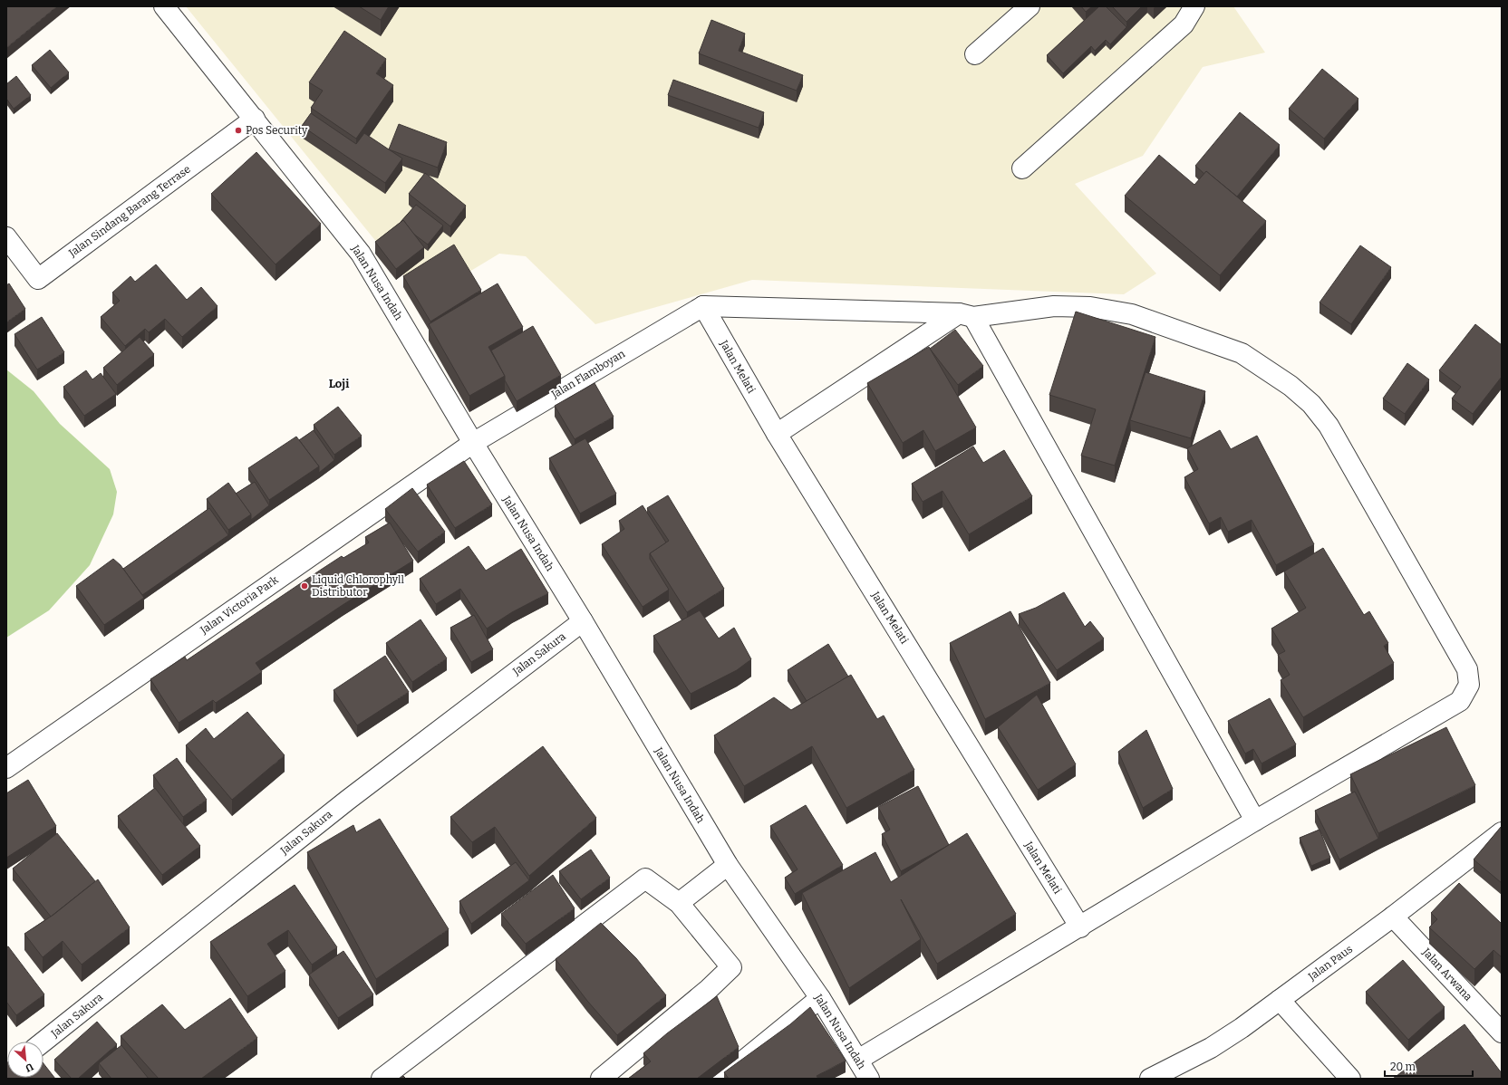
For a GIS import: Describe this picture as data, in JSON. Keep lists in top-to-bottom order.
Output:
{
  "streets": {
    "street": [
      "Jalan Sindang Barang Terrase",
      "Jalan Nusa Indah",
      "Jalan Melati",
      "Jalan Flamboyan",
      "Jalan Victoria Park",
      "Jalan Sakura",
      "Jalan Paus",
      "Jalan Arwana"
    ]
  },
  "crossings": [
    ["Jalan Sindang Barang Terrase", "Jalan Nusa Indah"],
    ["Jalan Nusa Indah", "Jalan Flamboyan"],
    ["Jalan Nusa Indah", "Jalan Victoria Park"],
    ["Jalan Nusa Indah", "Jalan Sakura"],
    ["Jalan Melati", "Jalan Flamboyan"],
    ["Jalan Flamboyan", "Jalan Victoria Park"],
    ["Jalan Paus", "Jalan Arwana"]
  ],
  "districts": ["Loji"],
  "places": ["Pos Security", "Liquid Chlorophyll Distributor"],
  "scale_bar": "20 m",
  "north": "bottom right"
}
